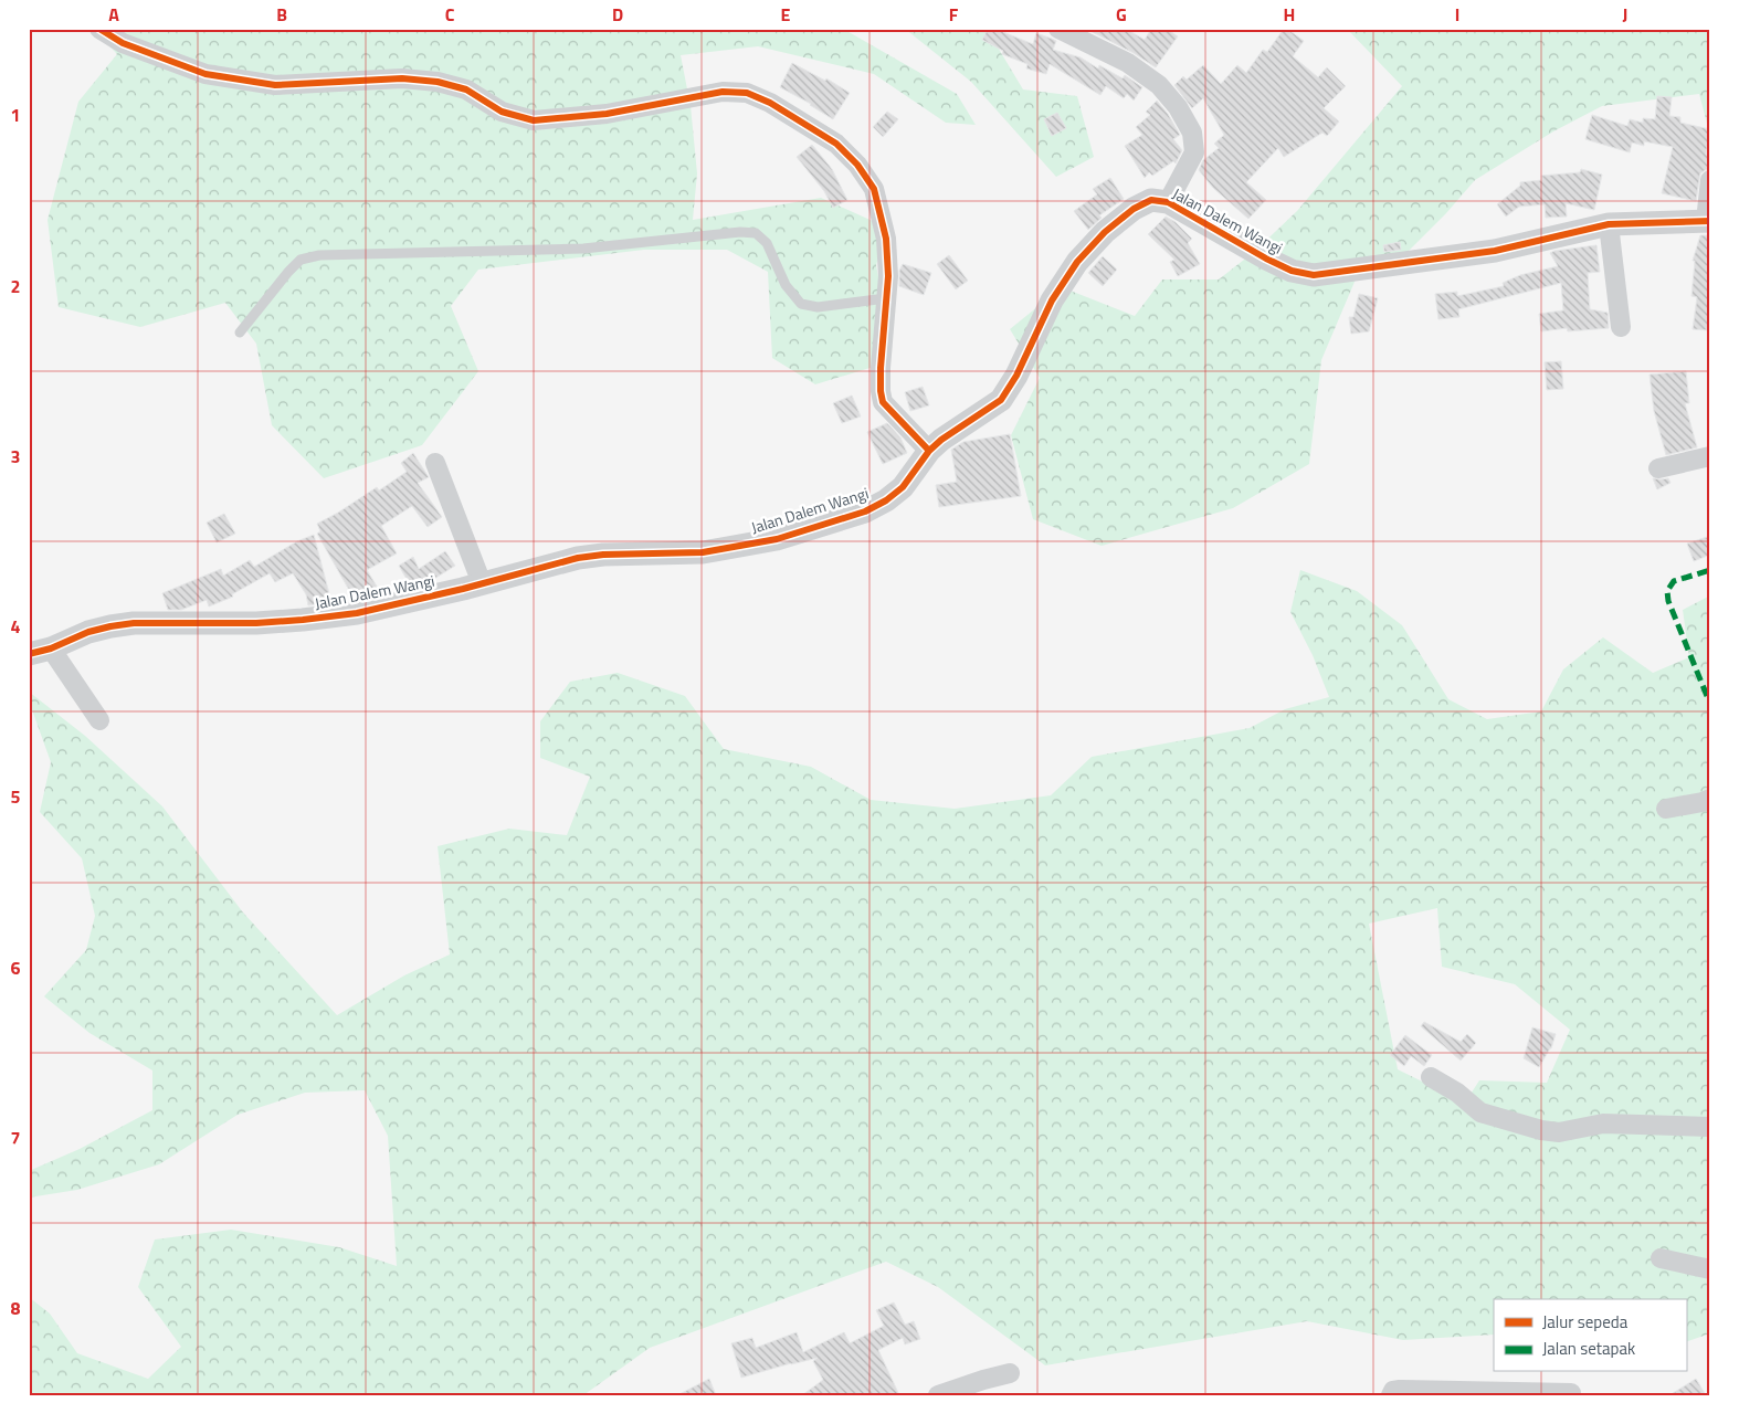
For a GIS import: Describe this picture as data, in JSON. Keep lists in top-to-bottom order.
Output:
{
  "streets": {
    "street": ["Jalan Dalem Wangi"]
  },
  "legend": ["Jalur sepeda", "Jalan setapak"],
  "grid": {
    "columns": [
      "A",
      "B",
      "C",
      "D",
      "E",
      "F",
      "G",
      "H",
      "I",
      "J"
    ],
    "rows": [
      "1",
      "2",
      "3",
      "4",
      "5",
      "6",
      "7",
      "8"
    ]
  }
}
